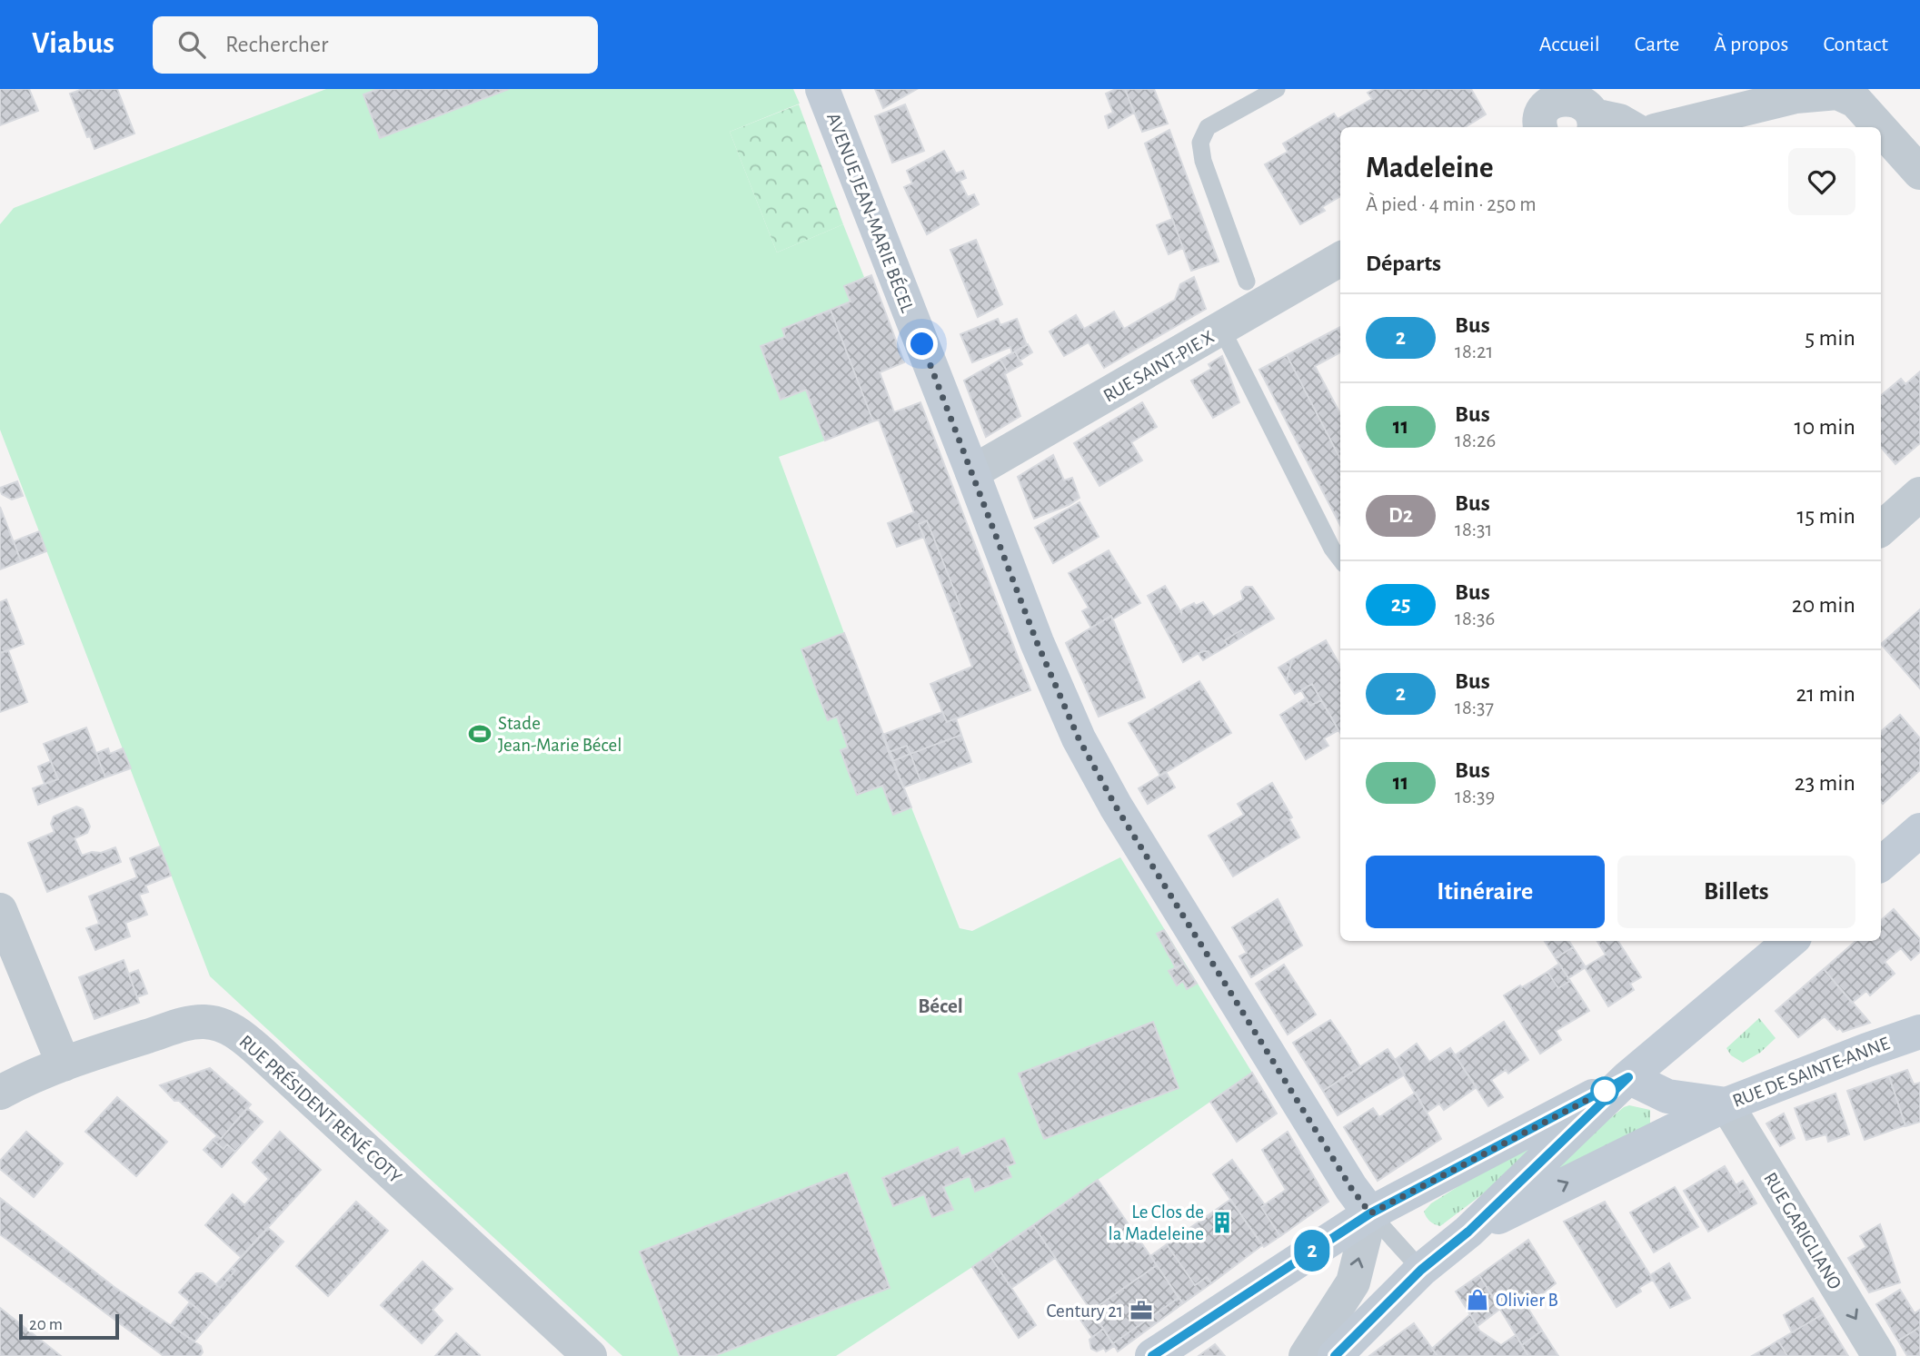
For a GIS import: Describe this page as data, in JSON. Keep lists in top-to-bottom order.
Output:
{
  "streets": {
    "street": [
      "AVENUE JEAN-MARIE BÉCEL",
      "RUE SAINT-PIE X",
      "RUE DE SAINTE-ANNE",
      "RUE PRÉSIDENT RENÉ COTY",
      "RUE GARIGLIANO"
    ]
  },
  "crossings": [
    ["AVENUE JEAN-MARIE BÉCEL", "RUE SAINT-PIE X"],
    ["RUE DE SAINTE-ANNE", "RUE GARIGLIANO"]
  ],
  "one_way": ["RUE GARIGLIANO"],
  "districts": ["Bécel"],
  "places": {
    "sports": ["Stade Jean-Marie Bécel"],
    "building": ["Le Clos de la Madeleine"],
    "shop": ["Olivier B"],
    "office": ["Century 21"]
  },
  "lines": ["bus line 2"],
  "scale_bar": "20 m",
  "page": {
    "header": "Viabus",
    "search": "Rechercher",
    "nav": [
      "Accueil",
      "Carte",
      "À propos",
      "Contact"
    ],
    "on_map": "2",
    "heading": [
      ["Madeleine", "À pied · 4 min · 250 m"],
      "Départs"
    ],
    "list": [
      {
        "mark": "2",
        "name": "Bus",
        "note": "18:21",
        "value": "5 min"
      },
      {
        "mark": "11",
        "name": "Bus",
        "note": "18:26",
        "value": "10 min"
      },
      {
        "mark": "D2",
        "name": "Bus",
        "note": "18:31",
        "value": "15 min"
      },
      {
        "mark": "25",
        "name": "Bus",
        "note": "18:36",
        "value": "20 min"
      },
      {
        "mark": "2",
        "name": "Bus",
        "note": "18:37",
        "value": "21 min"
      },
      {
        "mark": "11",
        "name": "Bus",
        "note": "18:39",
        "value": "23 min"
      }
    ],
    "buttons": ["Itinéraire", "Billets"],
    "scale": "20 m"
  }
}
